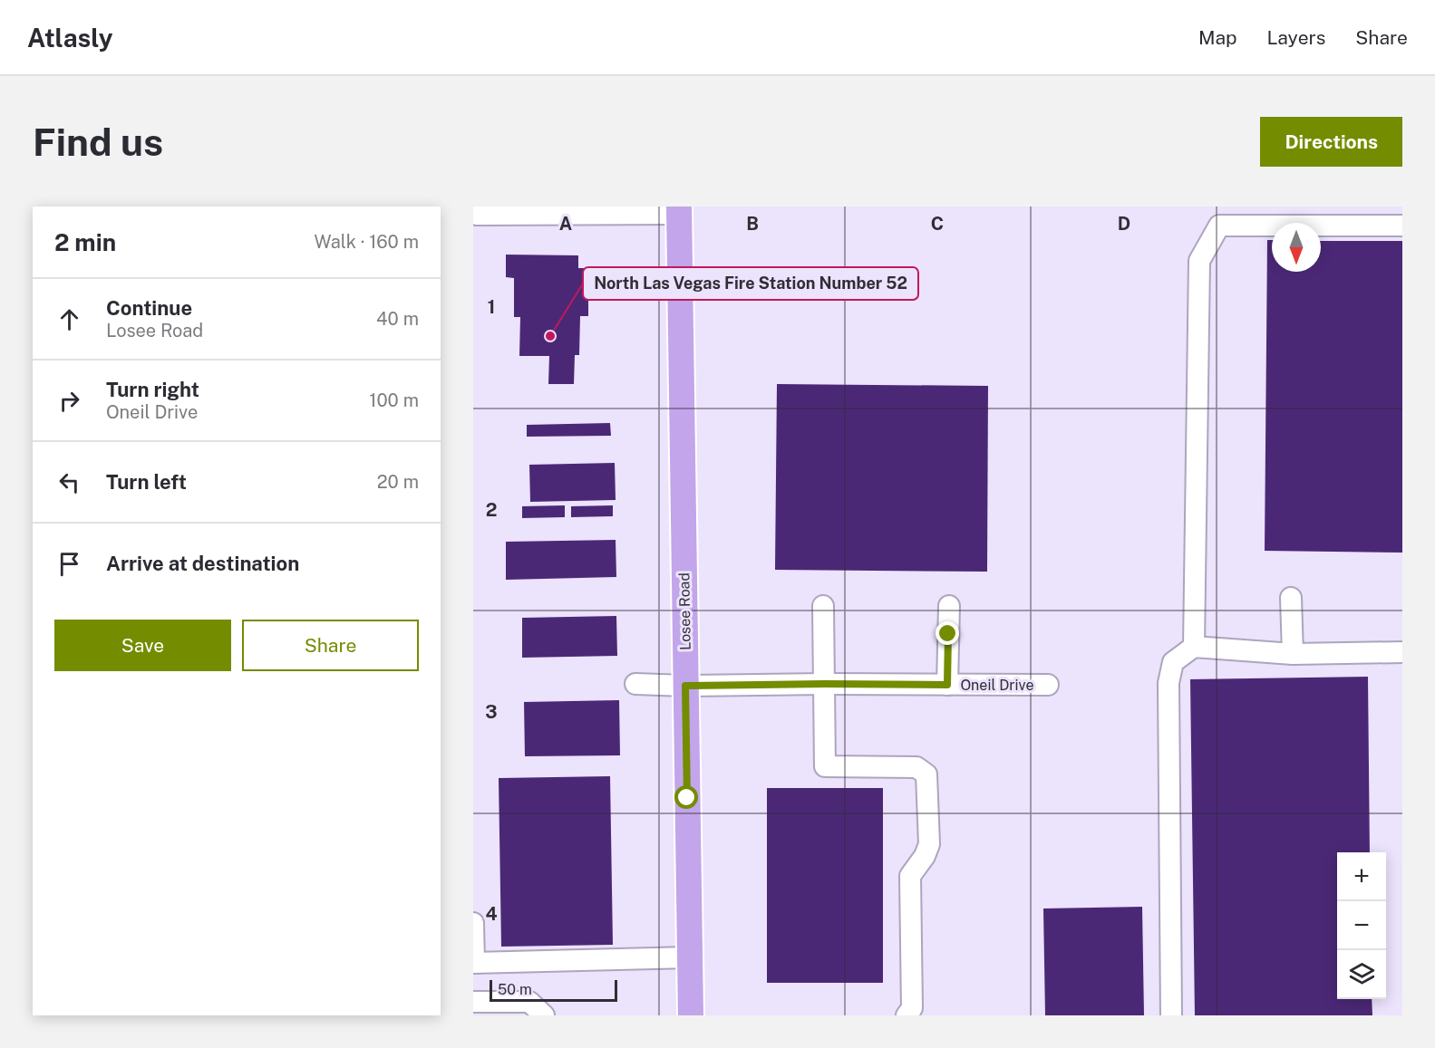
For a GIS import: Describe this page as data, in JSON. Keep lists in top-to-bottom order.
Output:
{
  "streets": {
    "main road": ["Losee Road"],
    "street": ["Oneil Drive"]
  },
  "crossings": [
    ["Losee Road", "Oneil Drive"]
  ],
  "places": ["North Las Vegas Fire Station Number 52"],
  "scale_bar": "50 m",
  "north": "bottom",
  "page": {
    "header": "Atlasly",
    "nav": ["Map", "Layers", "Share"],
    "buttons": [
      "Directions",
      ["Save", "Share"]
    ],
    "title": "Find us",
    "heading": ["2 min", "Walk · 160 m"],
    "list": [
      ["Continue", "Losee Road", "40 m"],
      ["Turn right", "Oneil Drive", "100 m"],
      ["Turn left", "20 m"],
      "Arrive at destination"
    ],
    "map_buttons": ["+", "−"],
    "scale": "50 m"
  },
  "grid": {
    "columns": [
      "A",
      "B",
      "C",
      "D"
    ],
    "rows": [
      "1",
      "2",
      "3",
      "4"
    ]
  }
}
